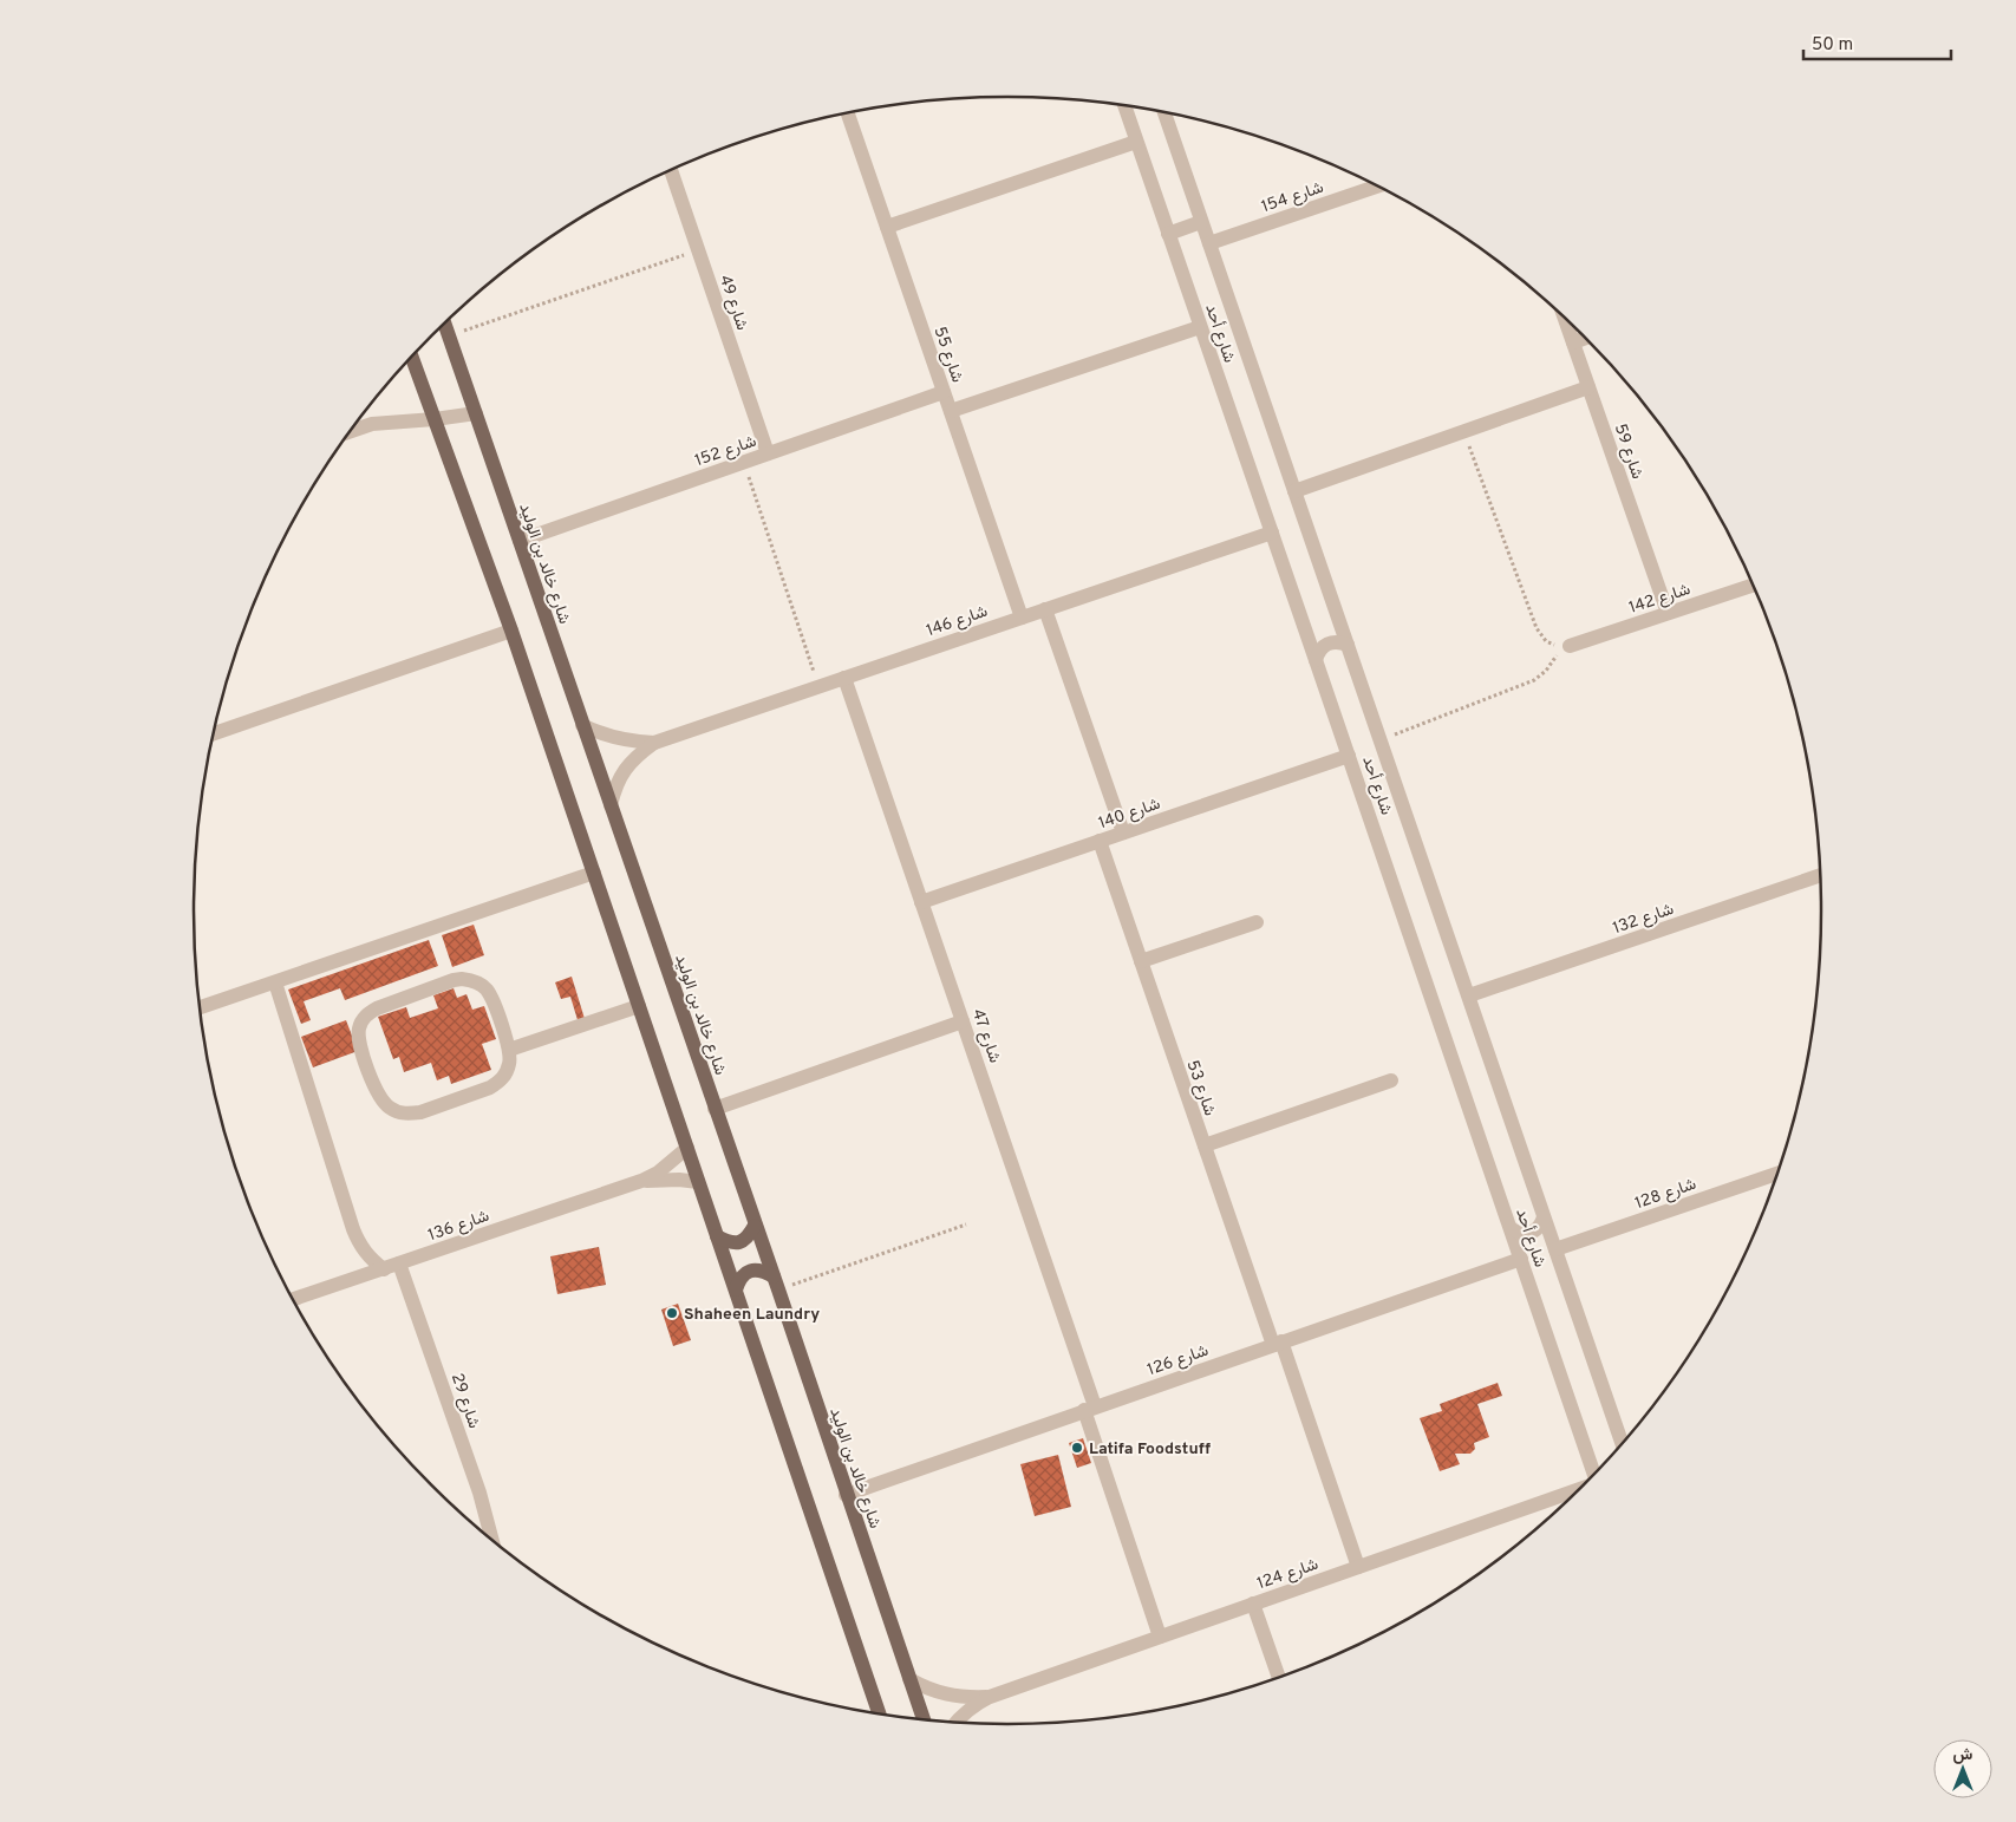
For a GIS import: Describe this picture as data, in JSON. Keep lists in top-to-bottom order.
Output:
{
  "streets": {
    "main road": ["شارع خالد بن الوليد"],
    "street": [
      "شارع 154",
      "شارع 49",
      "شارع أحد",
      "شارع 55",
      "شارع 152",
      "شارع 59",
      "شارع 142",
      "شارع 146",
      "شارع 140",
      "شارع 132",
      "شارع 47",
      "شارع 53",
      "شارع 128",
      "شارع 136",
      "شارع 126",
      "شارع 29",
      "شارع 124"
    ]
  },
  "crossings": [
    ["شارع 154", "شارع أحد"],
    ["شارع 49", "شارع 152"],
    ["شارع أحد", "شارع 146"],
    ["شارع أحد", "شارع 140"],
    ["شارع أحد", "شارع 132"],
    ["شارع أحد", "شارع 128"],
    ["شارع أحد", "شارع 126"],
    ["شارع 55", "شارع 152"],
    ["شارع 55", "شارع 146"],
    ["شارع 152", "شارع خالد بن الوليد"],
    ["شارع 59", "شارع 142"],
    ["شارع خالد بن الوليد", "شارع 146"],
    ["شارع خالد بن الوليد", "شارع 126"],
    ["شارع خالد بن الوليد", "شارع 124"],
    ["شارع 146", "شارع 47"],
    ["شارع 140", "شارع 47"],
    ["شارع 140", "شارع 53"],
    ["شارع 47", "شارع 126"],
    ["شارع 47", "شارع 124"],
    ["شارع 53", "شارع 126"],
    ["شارع 53", "شارع 124"],
    ["شارع 136", "شارع 29"]
  ],
  "places": ["Shaheen Laundry", "Latifa Foodstuff"],
  "scale_bar": "50 m",
  "north": "top"
}
